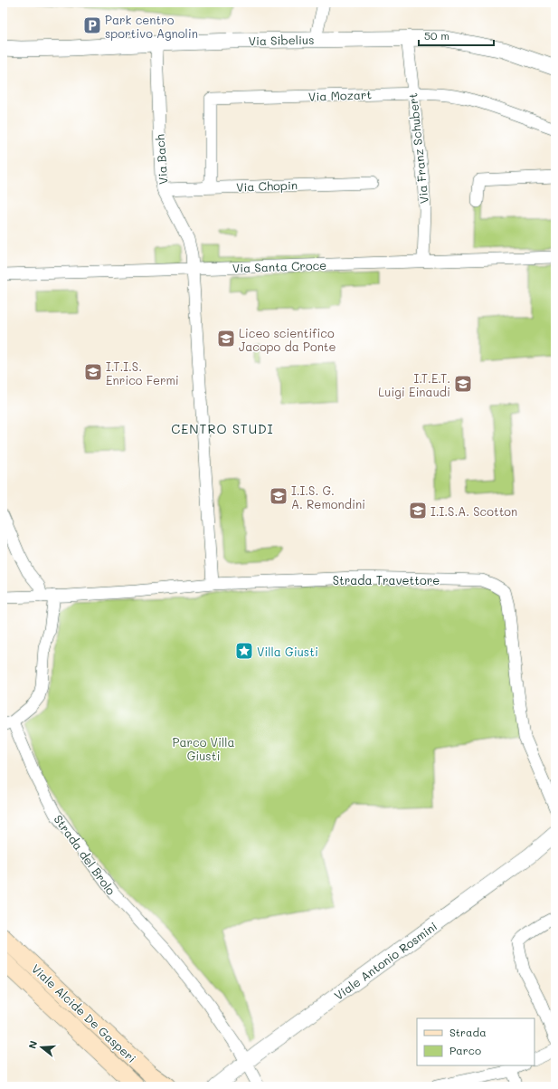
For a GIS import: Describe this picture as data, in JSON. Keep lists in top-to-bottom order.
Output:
{
  "streets": {
    "main road": ["Viale Alcide De Gasperi"],
    "street": [
      "Via Sibelius",
      "Via Mozart",
      "Via Franz Schubert",
      "Via Bach",
      "Via Chopin",
      "Via Santa Croce",
      "Strada Travettore",
      "Strada del Brolo",
      "Viale Antonio Rosmini"
    ]
  },
  "crossings": [
    ["Via Sibelius", "Via Franz Schubert"],
    ["Via Sibelius", "Via Bach"],
    ["Via Mozart", "Via Franz Schubert"],
    ["Via Mozart", "Via Chopin"],
    ["Via Franz Schubert", "Via Santa Croce"],
    ["Via Bach", "Via Chopin"],
    ["Via Bach", "Via Santa Croce"],
    ["Via Bach", "Strada Travettore"],
    ["Strada Travettore", "Strada del Brolo"],
    ["Strada del Brolo", "Viale Antonio Rosmini"]
  ],
  "districts": ["CENTRO STUDI"],
  "parks": ["Parco Villa Giusti"],
  "places": {
    "parking": ["Park centro sportivo Agnolin"],
    "school or university": [
      "Liceo scientifico Jacopo da Ponte",
      "I.T.I.S. Enrico Fermi",
      "I.T.E.T. Luigi Einaudi",
      "I.I.S. G. A. Remondini",
      "I.I.S.A. Scotton"
    ],
    "place": ["Villa Giusti"]
  },
  "legend": ["Strada", "Parco"],
  "scale_bar": "50 m",
  "north": "left"
}
